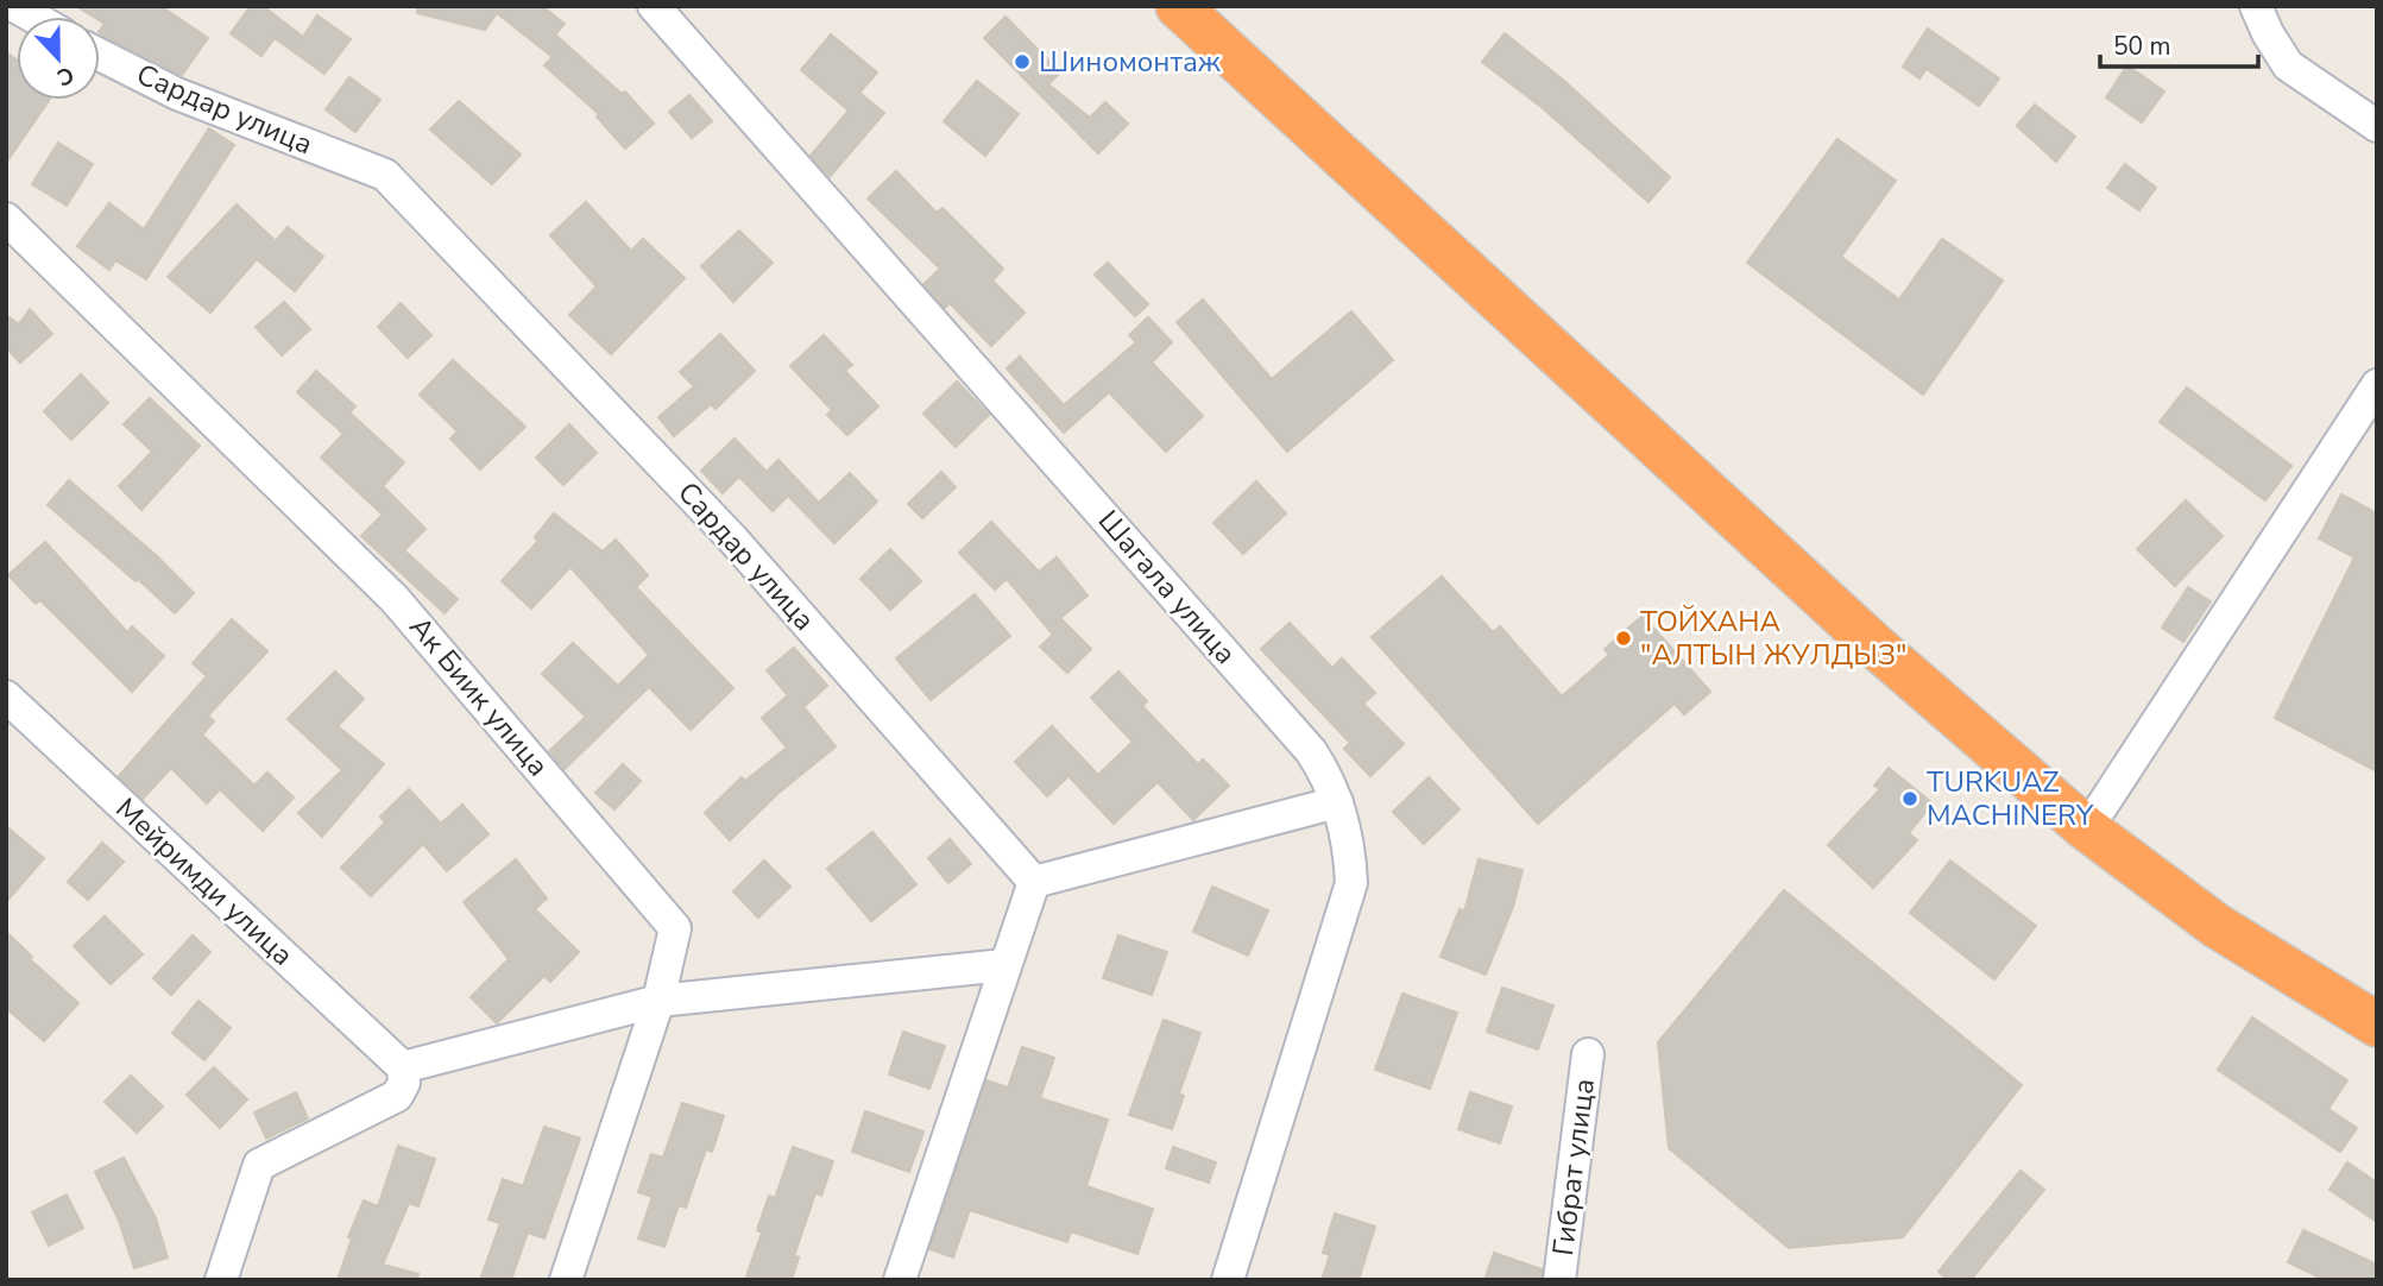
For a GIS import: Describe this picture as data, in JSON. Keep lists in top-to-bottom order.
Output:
{
  "streets": {
    "street": [
      "Сардар улица",
      "Шагала улица",
      "Ак Биик улица",
      "Мейримди улица",
      "Гибрат улица"
    ]
  },
  "places": ["Шиномонтаж", "ТОЙХАНА \"АЛТЫН ЖУЛДЫЗ\"", "TURKUAZ MACHINERY"],
  "scale_bar": "50 m",
  "north": "bottom"
}
